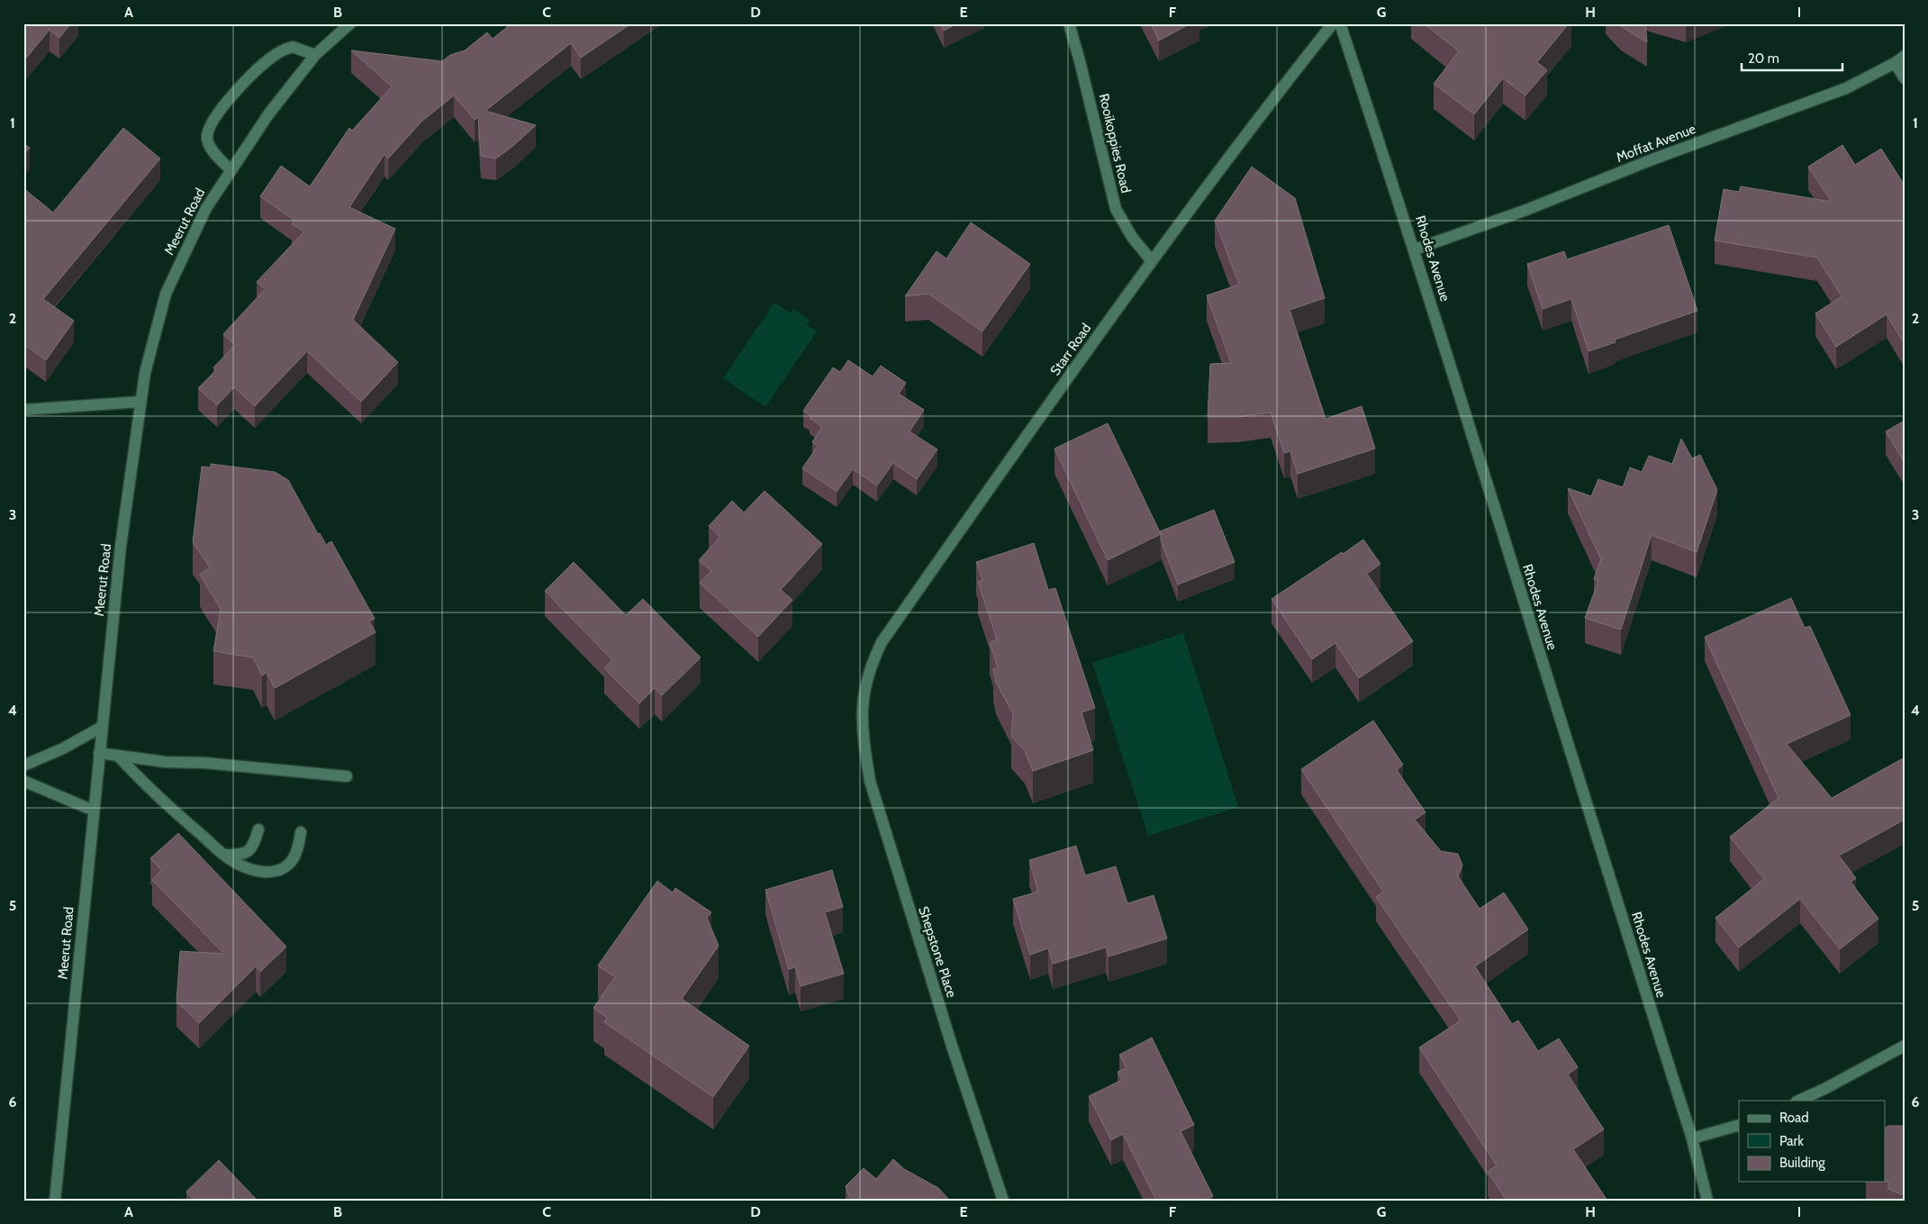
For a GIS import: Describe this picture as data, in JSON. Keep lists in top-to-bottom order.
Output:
{
  "streets": {
    "street": [
      "Rooikoppies Road",
      "Moffat Avenue",
      "Meerut Road",
      "Rhodes Avenue",
      "Starr Road",
      "Shepstone Place"
    ]
  },
  "crossings": [
    ["Rooikoppies Road", "Starr Road"],
    ["Moffat Avenue", "Rhodes Avenue"],
    ["Starr Road", "Shepstone Place"]
  ],
  "legend": ["Road", "Park", "Building"],
  "scale_bar": "20 m",
  "grid": {
    "columns": [
      "A",
      "B",
      "C",
      "D",
      "E",
      "F",
      "G",
      "H",
      "I"
    ],
    "rows": [
      "1",
      "2",
      "3",
      "4",
      "5",
      "6"
    ]
  }
}
